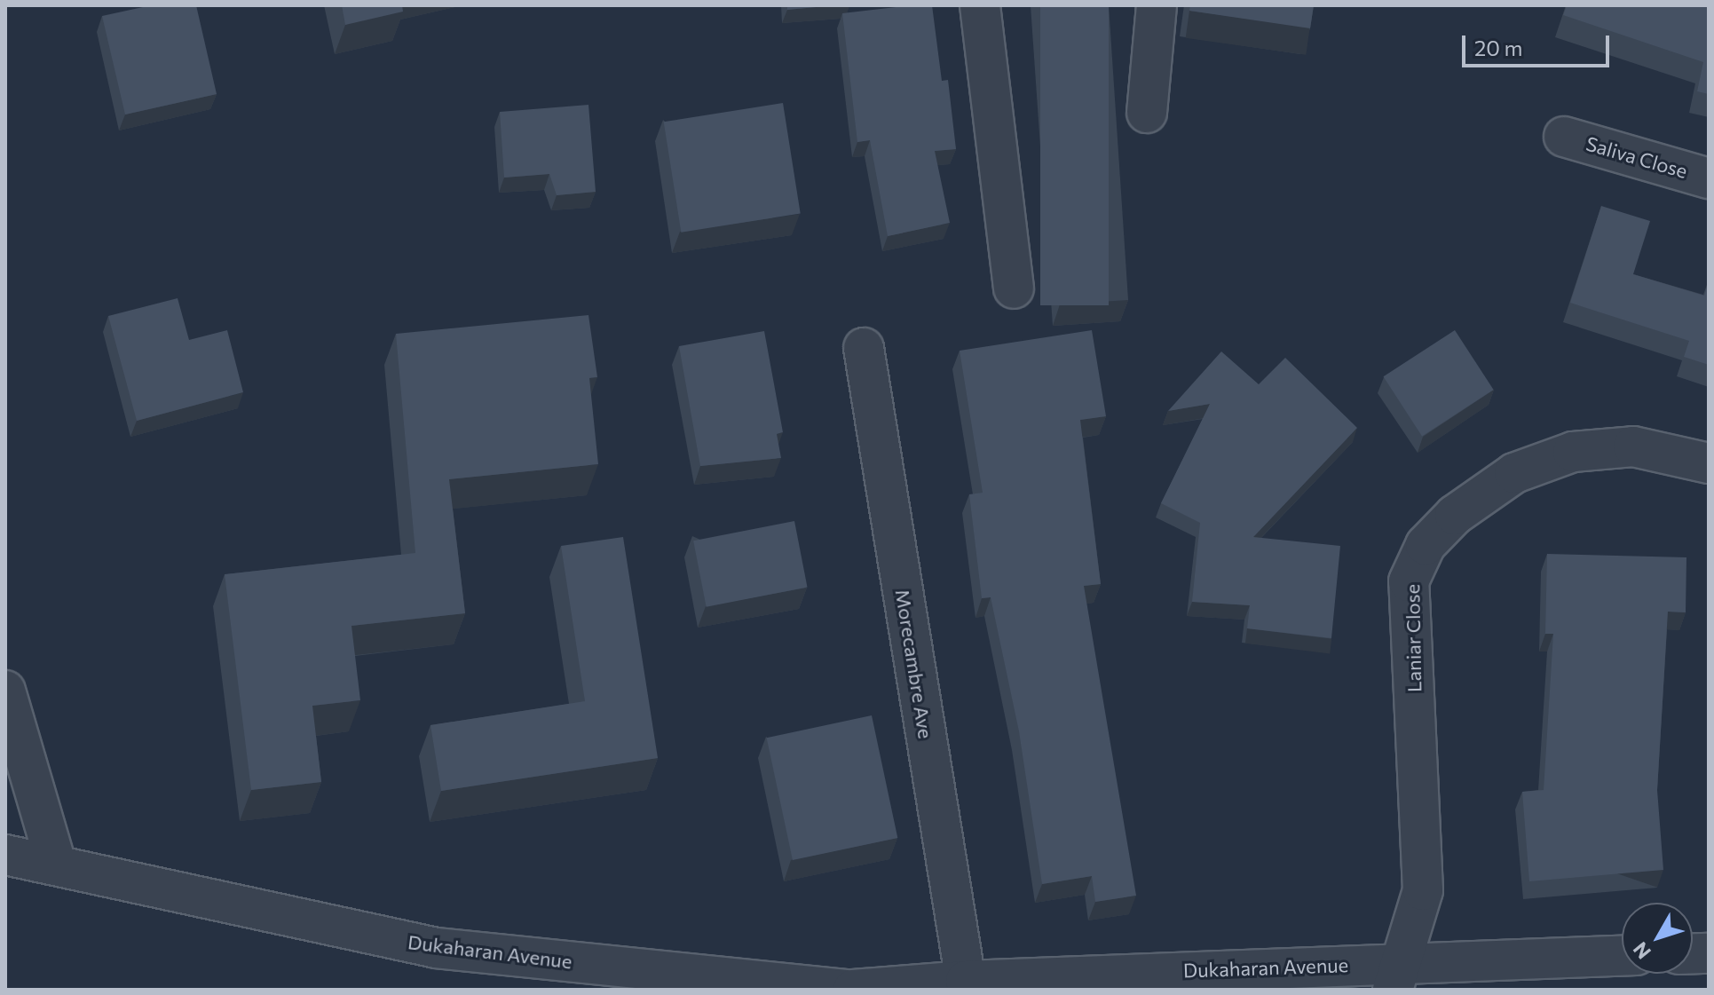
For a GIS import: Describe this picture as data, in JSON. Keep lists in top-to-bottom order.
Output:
{
  "streets": {
    "street": [
      "Saliva Close",
      "Laniar Close",
      "Morecambre Ave",
      "Dukaharan Avenue"
    ]
  },
  "crossings": [
    ["Laniar Close", "Dukaharan Avenue"],
    ["Morecambre Ave", "Dukaharan Avenue"]
  ],
  "scale_bar": "20 m",
  "north": "bottom left"
}
